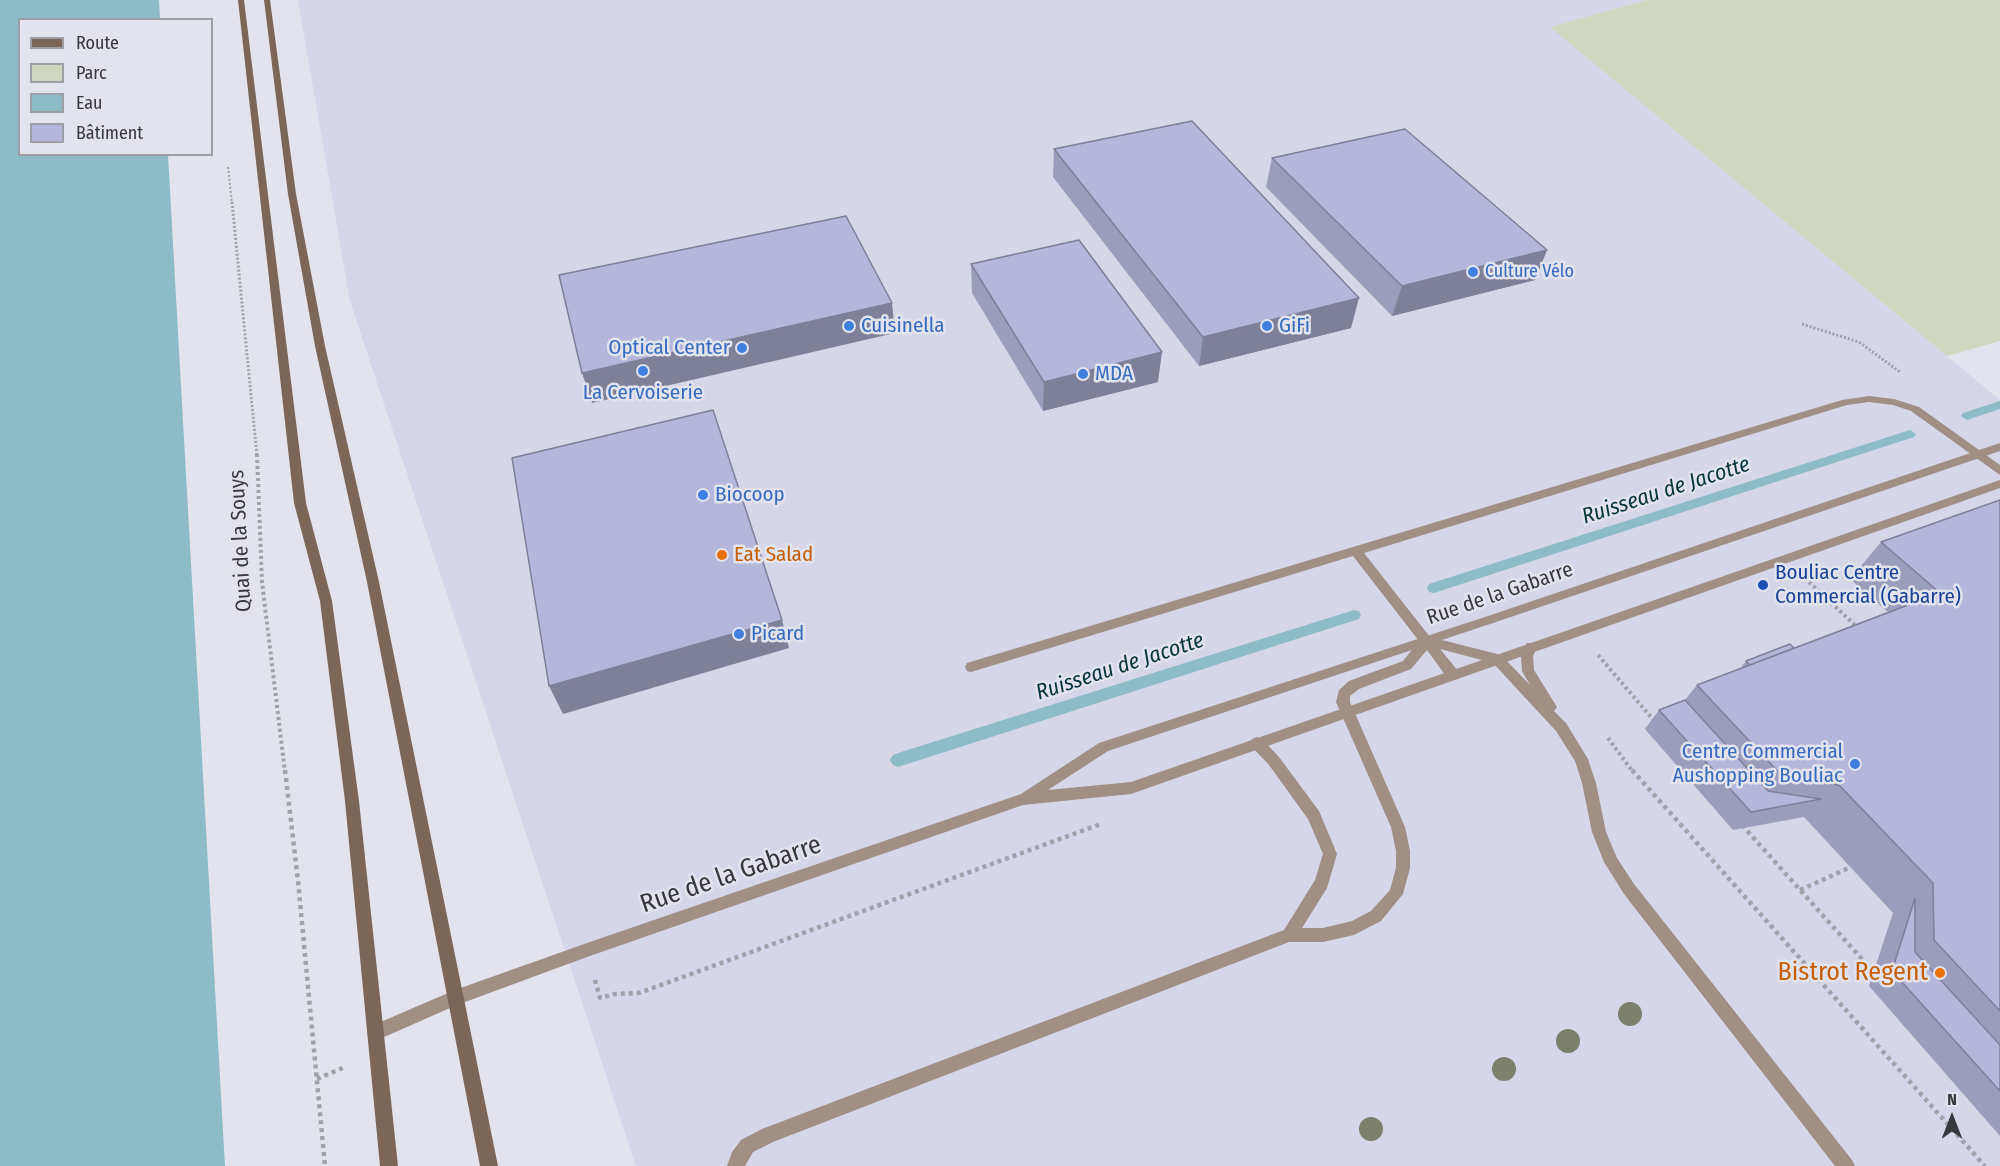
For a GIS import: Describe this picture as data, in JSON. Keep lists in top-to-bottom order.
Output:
{
  "streets": {
    "street": ["Rue de la Gabarre"],
    "path": ["Quai de la Souys"]
  },
  "water": ["Ruisseau de Jacotte"],
  "places": [
    "Culture Vélo",
    "Cuisinella",
    "GiFi",
    "Optical Center",
    "La Cervoiserie",
    "MDA",
    "Biocoop",
    "Eat Salad",
    "Bouliac Centre Commercial (Gabarre)",
    "Picard",
    "Centre Commercial Aushopping Bouliac",
    "Bistrot Regent"
  ],
  "legend": [
    "Route",
    "Parc",
    "Eau",
    "Bâtiment"
  ],
  "north": "top"
}
